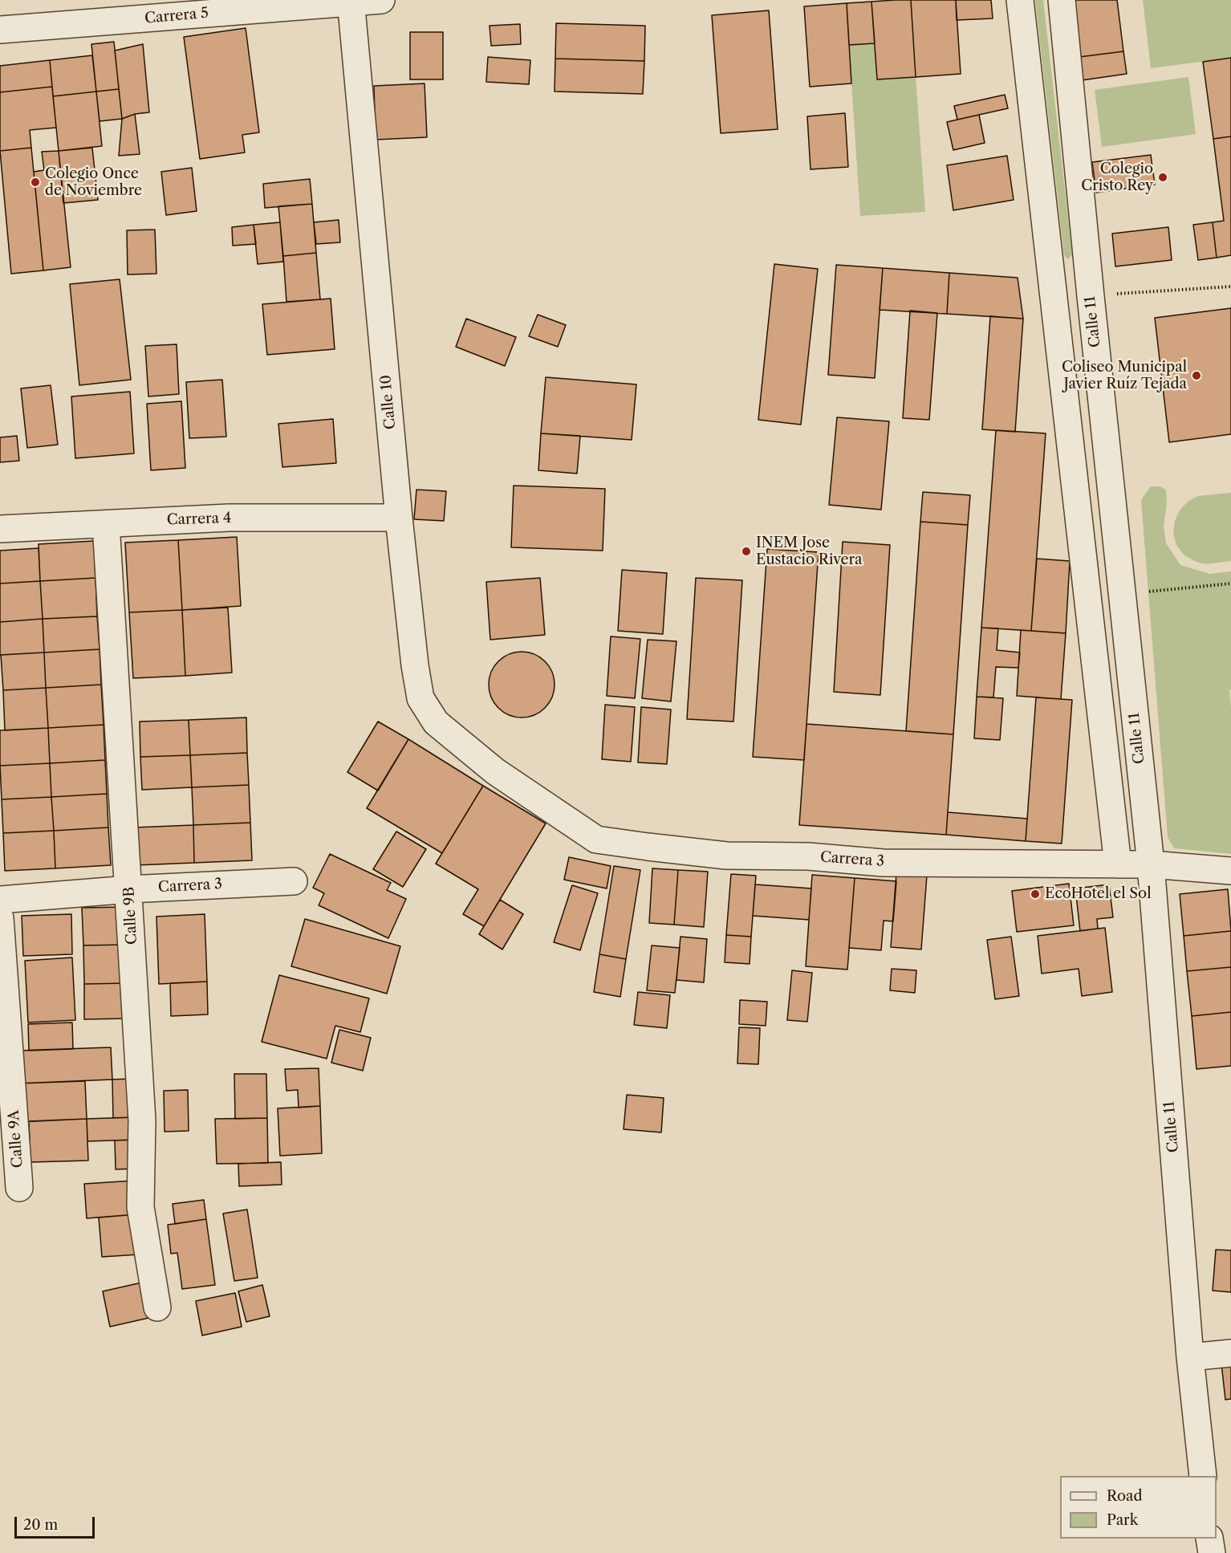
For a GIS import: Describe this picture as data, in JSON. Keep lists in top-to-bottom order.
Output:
{
  "streets": {
    "street": [
      "Carrera 5",
      "Calle 11",
      "Calle 10",
      "Carrera 4",
      "Carrera 3",
      "Calle 9B",
      "Calle 9A"
    ]
  },
  "crossings": [
    ["Carrera 5", "Calle 10"],
    ["Calle 11", "Carrera 3"],
    ["Calle 10", "Carrera 4"],
    ["Calle 10", "Carrera 3"],
    ["Carrera 4", "Calle 9B"],
    ["Carrera 3", "Calle 9B"]
  ],
  "places": [
    "Colegio Cristo Rey",
    "Colegio Once de Noviembre",
    "Coliseo Municipal Javier Ruíz Tejada",
    "INEM Jose Eustacio Rivera",
    "EcoHotel el Sol"
  ],
  "legend": ["Road", "Park"],
  "scale_bar": "20 m"
}
